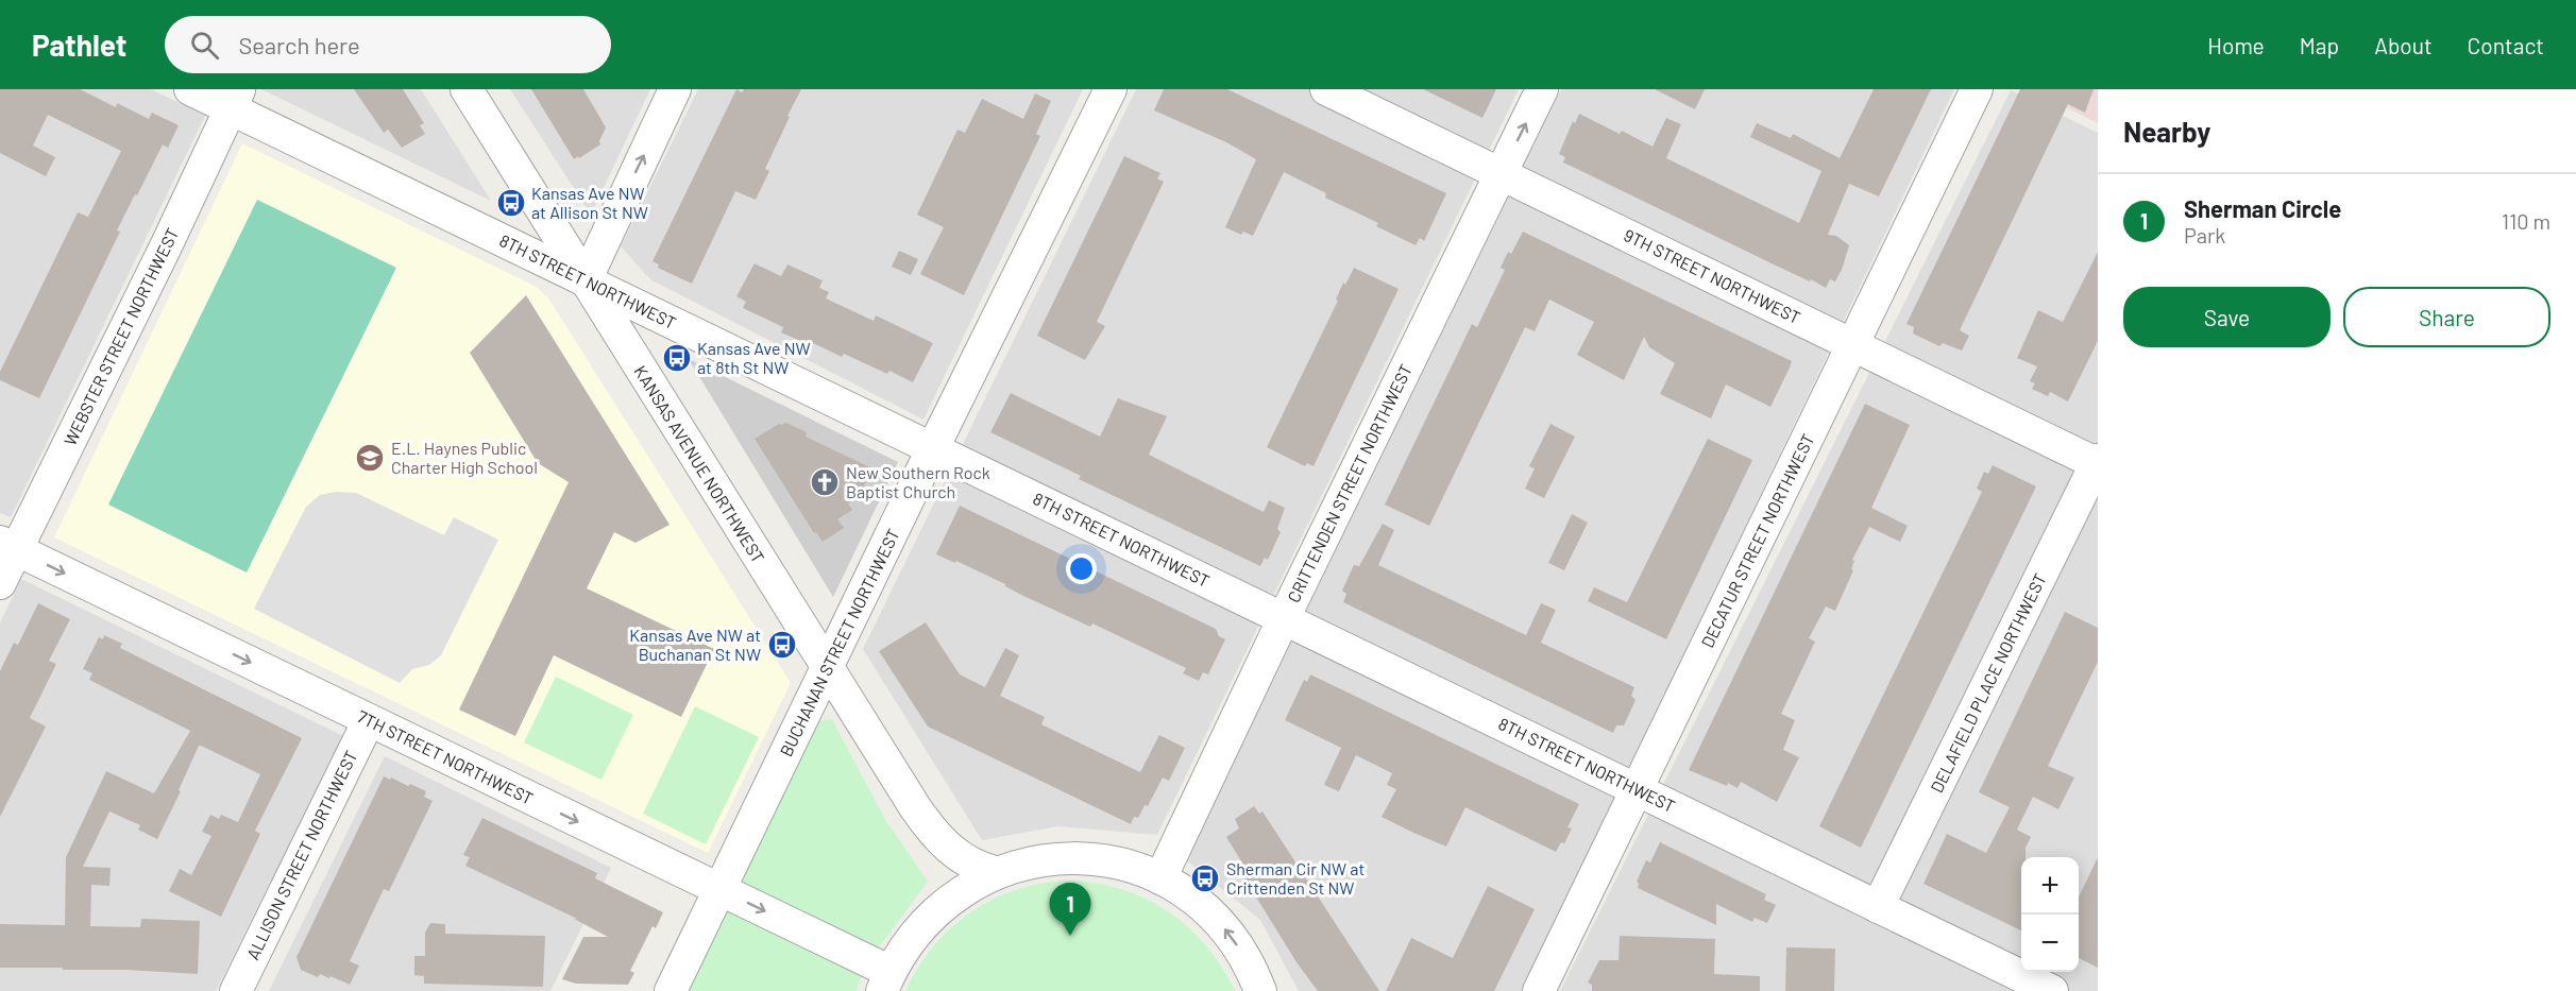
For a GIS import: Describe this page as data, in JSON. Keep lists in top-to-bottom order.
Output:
{
  "streets": {
    "street": [
      "9TH STREET NORTHWEST",
      "8TH STREET NORTHWEST",
      "WEBSTER STREET NORTHWEST",
      "KANSAS AVENUE NORTHWEST",
      "CRITTENDEN STREET NORTHWEST",
      "DECATUR STREET NORTHWEST",
      "BUCHANAN STREET NORTHWEST",
      "DELAFIELD PLACE NORTHWEST",
      "7TH STREET NORTHWEST",
      "ALLISON STREET NORTHWEST"
    ]
  },
  "crossings": [
    ["9TH STREET NORTHWEST", "CRITTENDEN STREET NORTHWEST"],
    ["9TH STREET NORTHWEST", "DECATUR STREET NORTHWEST"],
    ["9TH STREET NORTHWEST", "DELAFIELD PLACE NORTHWEST"],
    ["8TH STREET NORTHWEST", "WEBSTER STREET NORTHWEST"],
    ["8TH STREET NORTHWEST", "KANSAS AVENUE NORTHWEST"],
    ["8TH STREET NORTHWEST", "CRITTENDEN STREET NORTHWEST"],
    ["8TH STREET NORTHWEST", "DECATUR STREET NORTHWEST"],
    ["8TH STREET NORTHWEST", "BUCHANAN STREET NORTHWEST"],
    ["8TH STREET NORTHWEST", "DELAFIELD PLACE NORTHWEST"],
    ["WEBSTER STREET NORTHWEST", "7TH STREET NORTHWEST"],
    ["KANSAS AVENUE NORTHWEST", "BUCHANAN STREET NORTHWEST"],
    ["BUCHANAN STREET NORTHWEST", "7TH STREET NORTHWEST"],
    ["7TH STREET NORTHWEST", "ALLISON STREET NORTHWEST"]
  ],
  "one_way": ["7TH STREET NORTHWEST"],
  "places": {
    "bus stop": [
      "Kansas Ave NW at Allison St NW",
      "Kansas Ave NW at 8th St NW",
      "Kansas Ave NW at Buchanan St NW",
      "Sherman Cir NW at Crittenden St NW"
    ],
    "school or university": ["E.L. Haynes Public Charter High School"],
    "church": ["New Southern Rock Baptist Church"]
  },
  "page": {
    "header": "Pathlet",
    "search": "Search here",
    "nav": [
      "Home",
      "Map",
      "About",
      "Contact"
    ],
    "heading": "Nearby",
    "list": [
      {
        "mark": "1",
        "name": "Sherman Circle",
        "note": "Park",
        "value": "110 m"
      }
    ],
    "buttons": ["Save", "Share"],
    "map_buttons": ["+", "−"],
    "pins": "1"
  }
}
